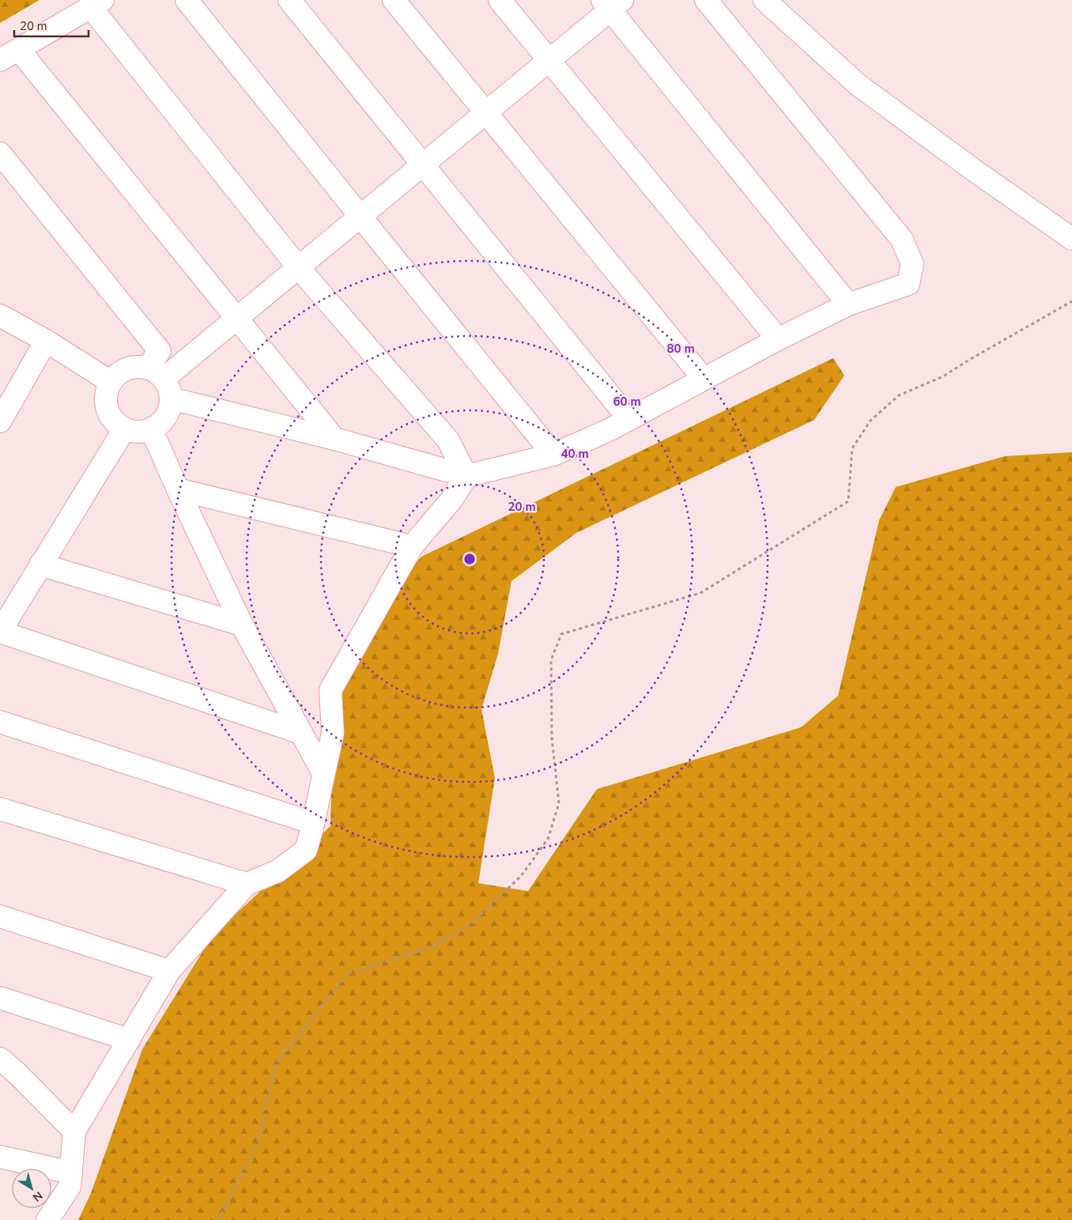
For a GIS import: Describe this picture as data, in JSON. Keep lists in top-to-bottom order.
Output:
{
  "scale_bar": "20 m",
  "north": "bottom right",
  "rings": [
    "80 m",
    "60 m",
    "40 m",
    "20 m"
  ]
}
